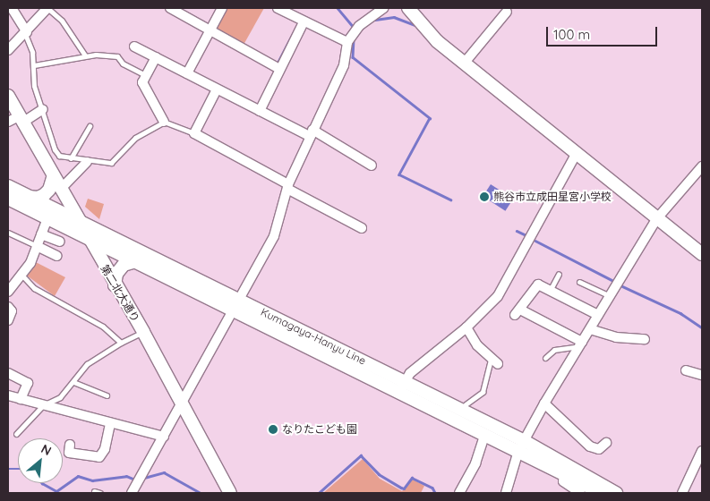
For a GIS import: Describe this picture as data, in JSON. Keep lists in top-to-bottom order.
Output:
{
  "streets": {
    "main road": ["第二北大通り", "Kumagaya-Hanyu Line"]
  },
  "crossings": [
    ["第二北大通り", "Kumagaya-Hanyu Line"]
  ],
  "places": ["熊谷市立成田星宮小学校", "なりたこども園"],
  "scale_bar": "100 m",
  "north": "top right"
}
